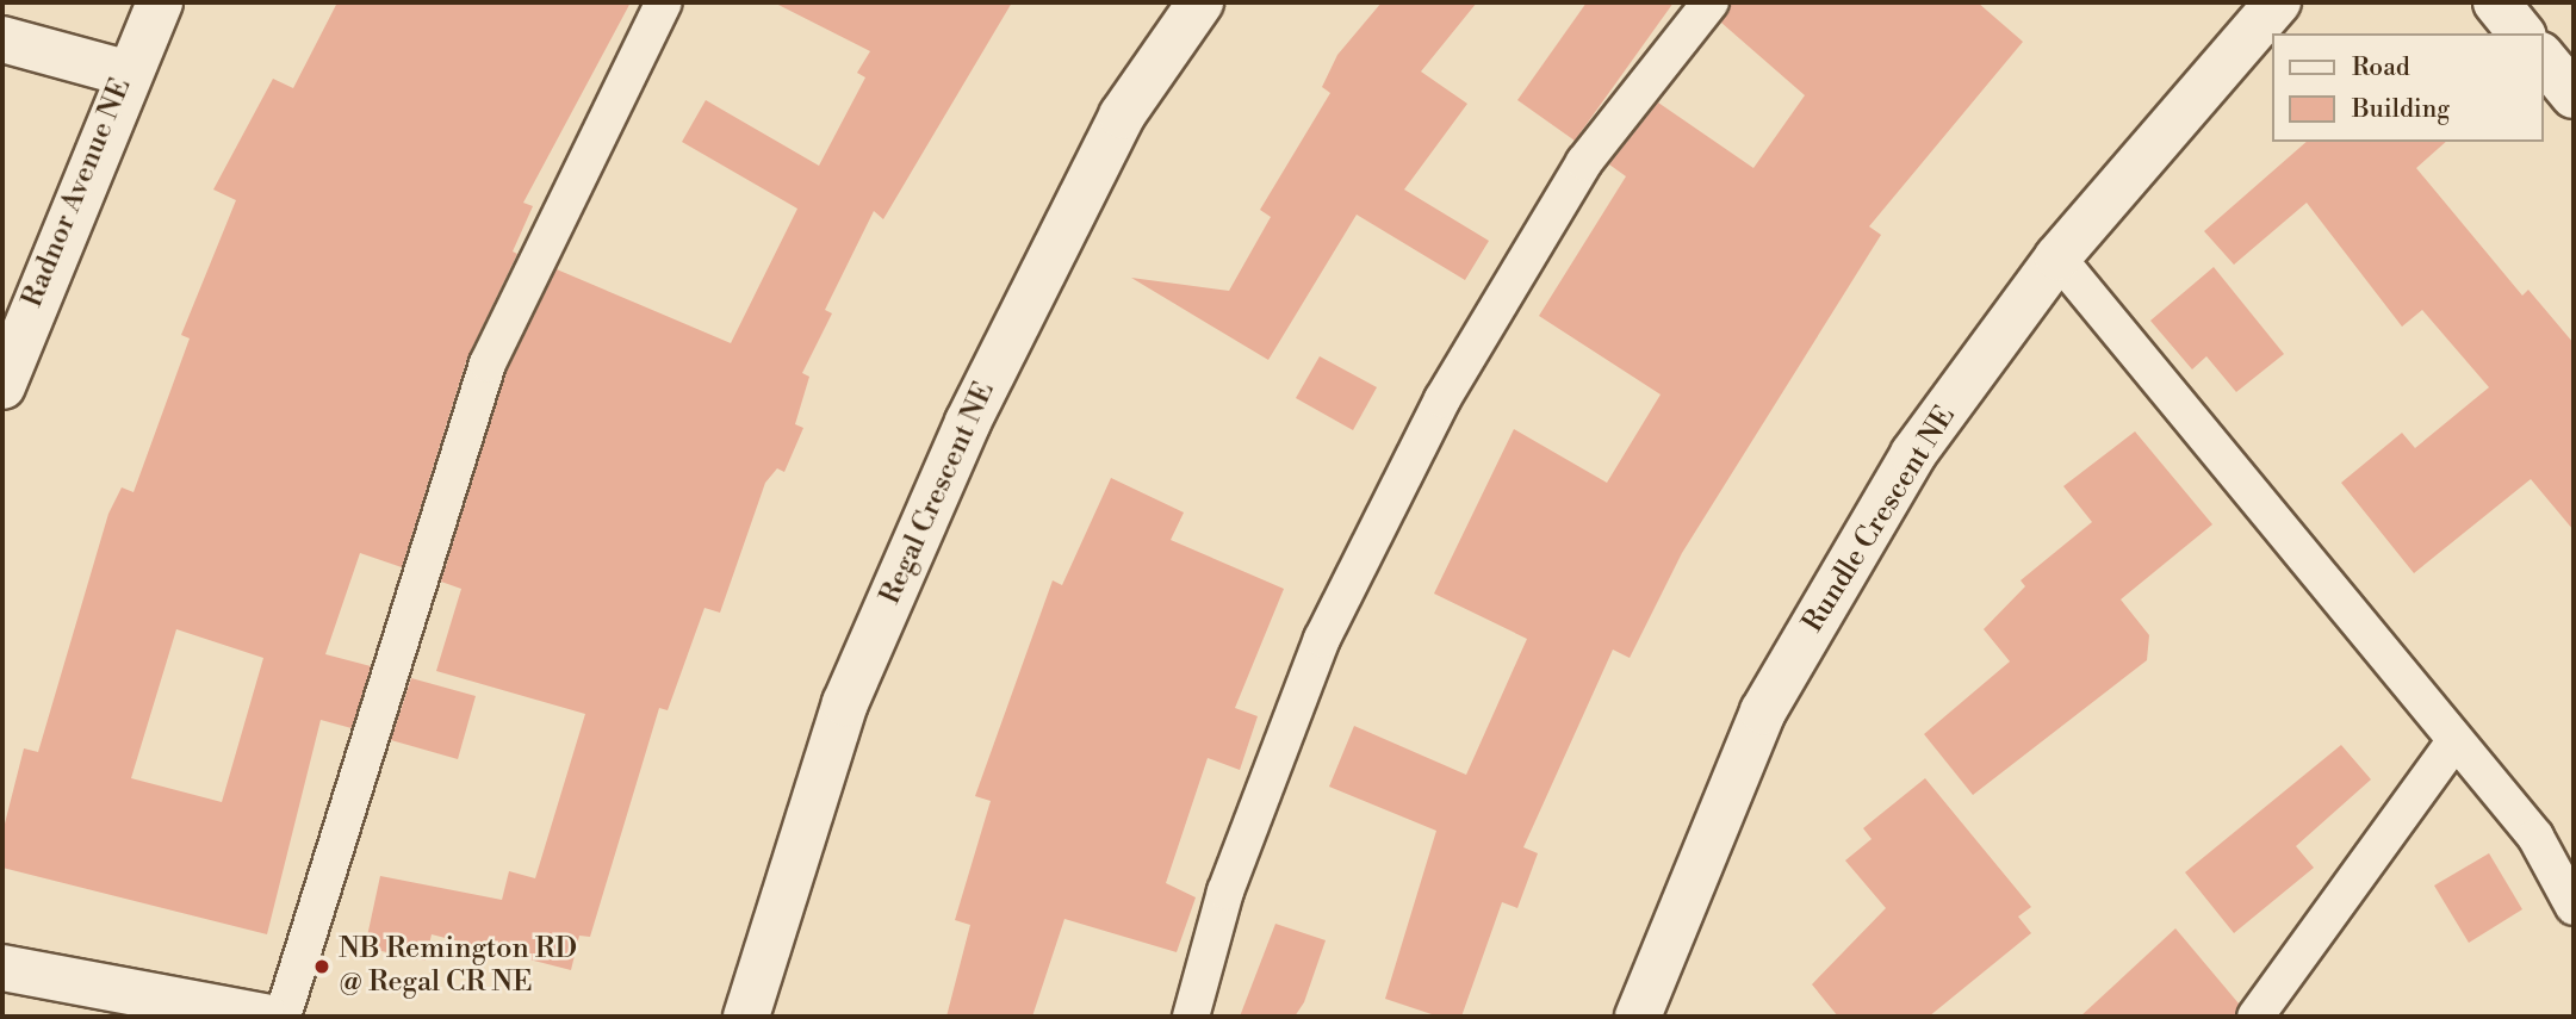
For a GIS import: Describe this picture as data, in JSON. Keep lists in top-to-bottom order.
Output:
{
  "streets": {
    "street": ["Radnor Avenue NE", "Regal Crescent NE", "Rundle Crescent NE"]
  },
  "places": ["NB Remington RD @ Regal CR NE"],
  "legend": ["Road", "Building"]
}
